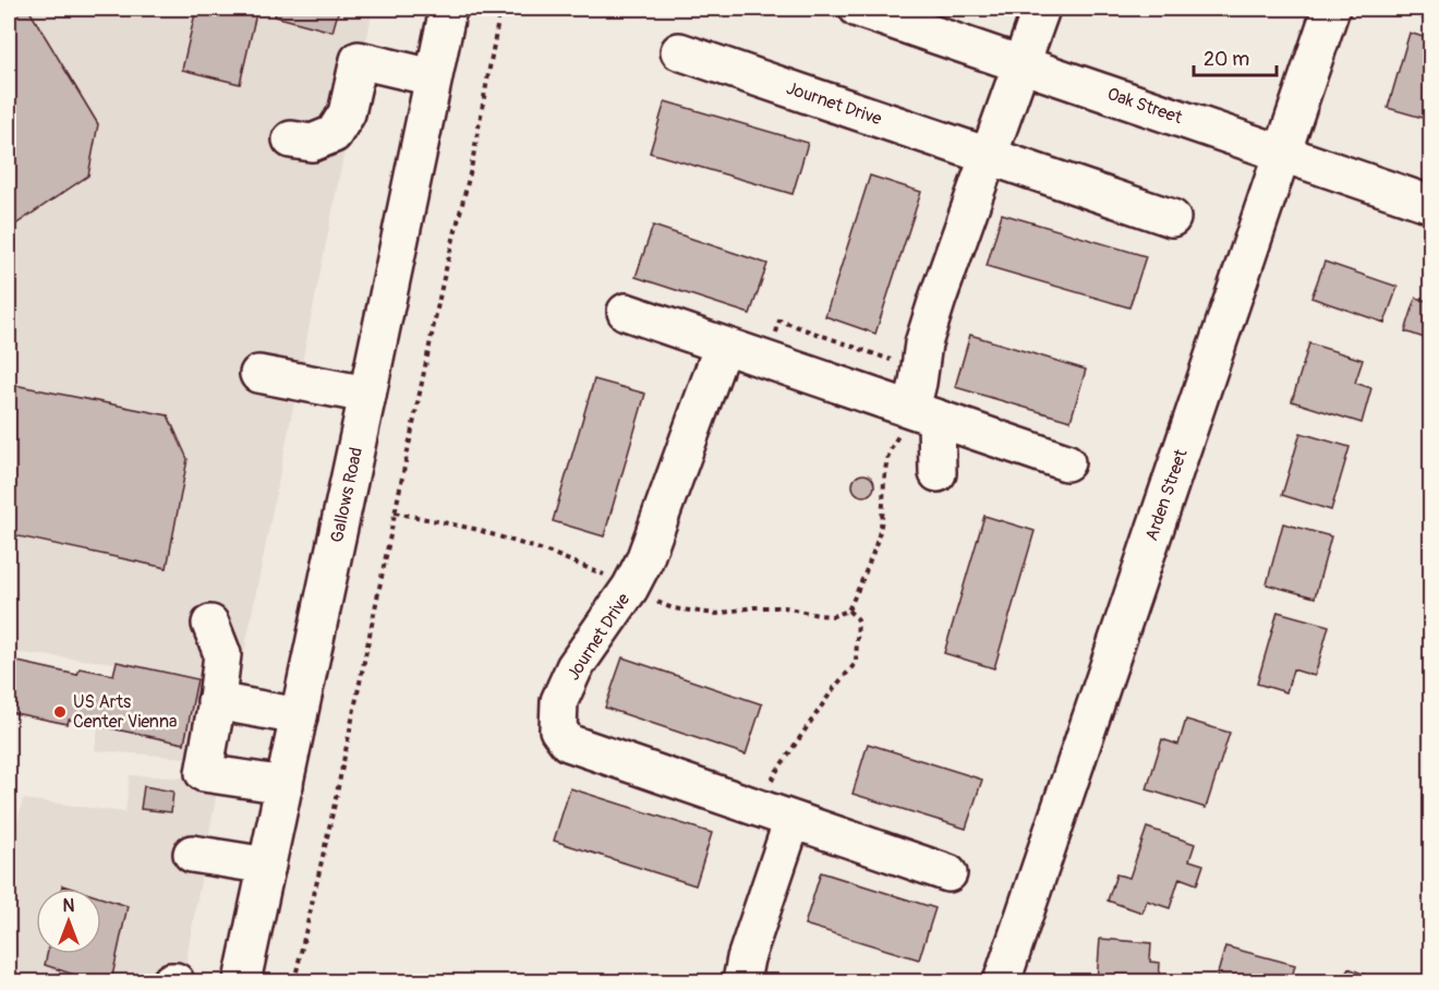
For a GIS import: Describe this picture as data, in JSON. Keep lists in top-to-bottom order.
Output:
{
  "streets": {
    "street": [
      "Journet Drive",
      "Oak Street",
      "Gallows Road",
      "Arden Street"
    ]
  },
  "crossings": [
    ["Oak Street", "Arden Street"]
  ],
  "places": ["US Arts Center Vienna"],
  "scale_bar": "20 m",
  "north": "top"
}
